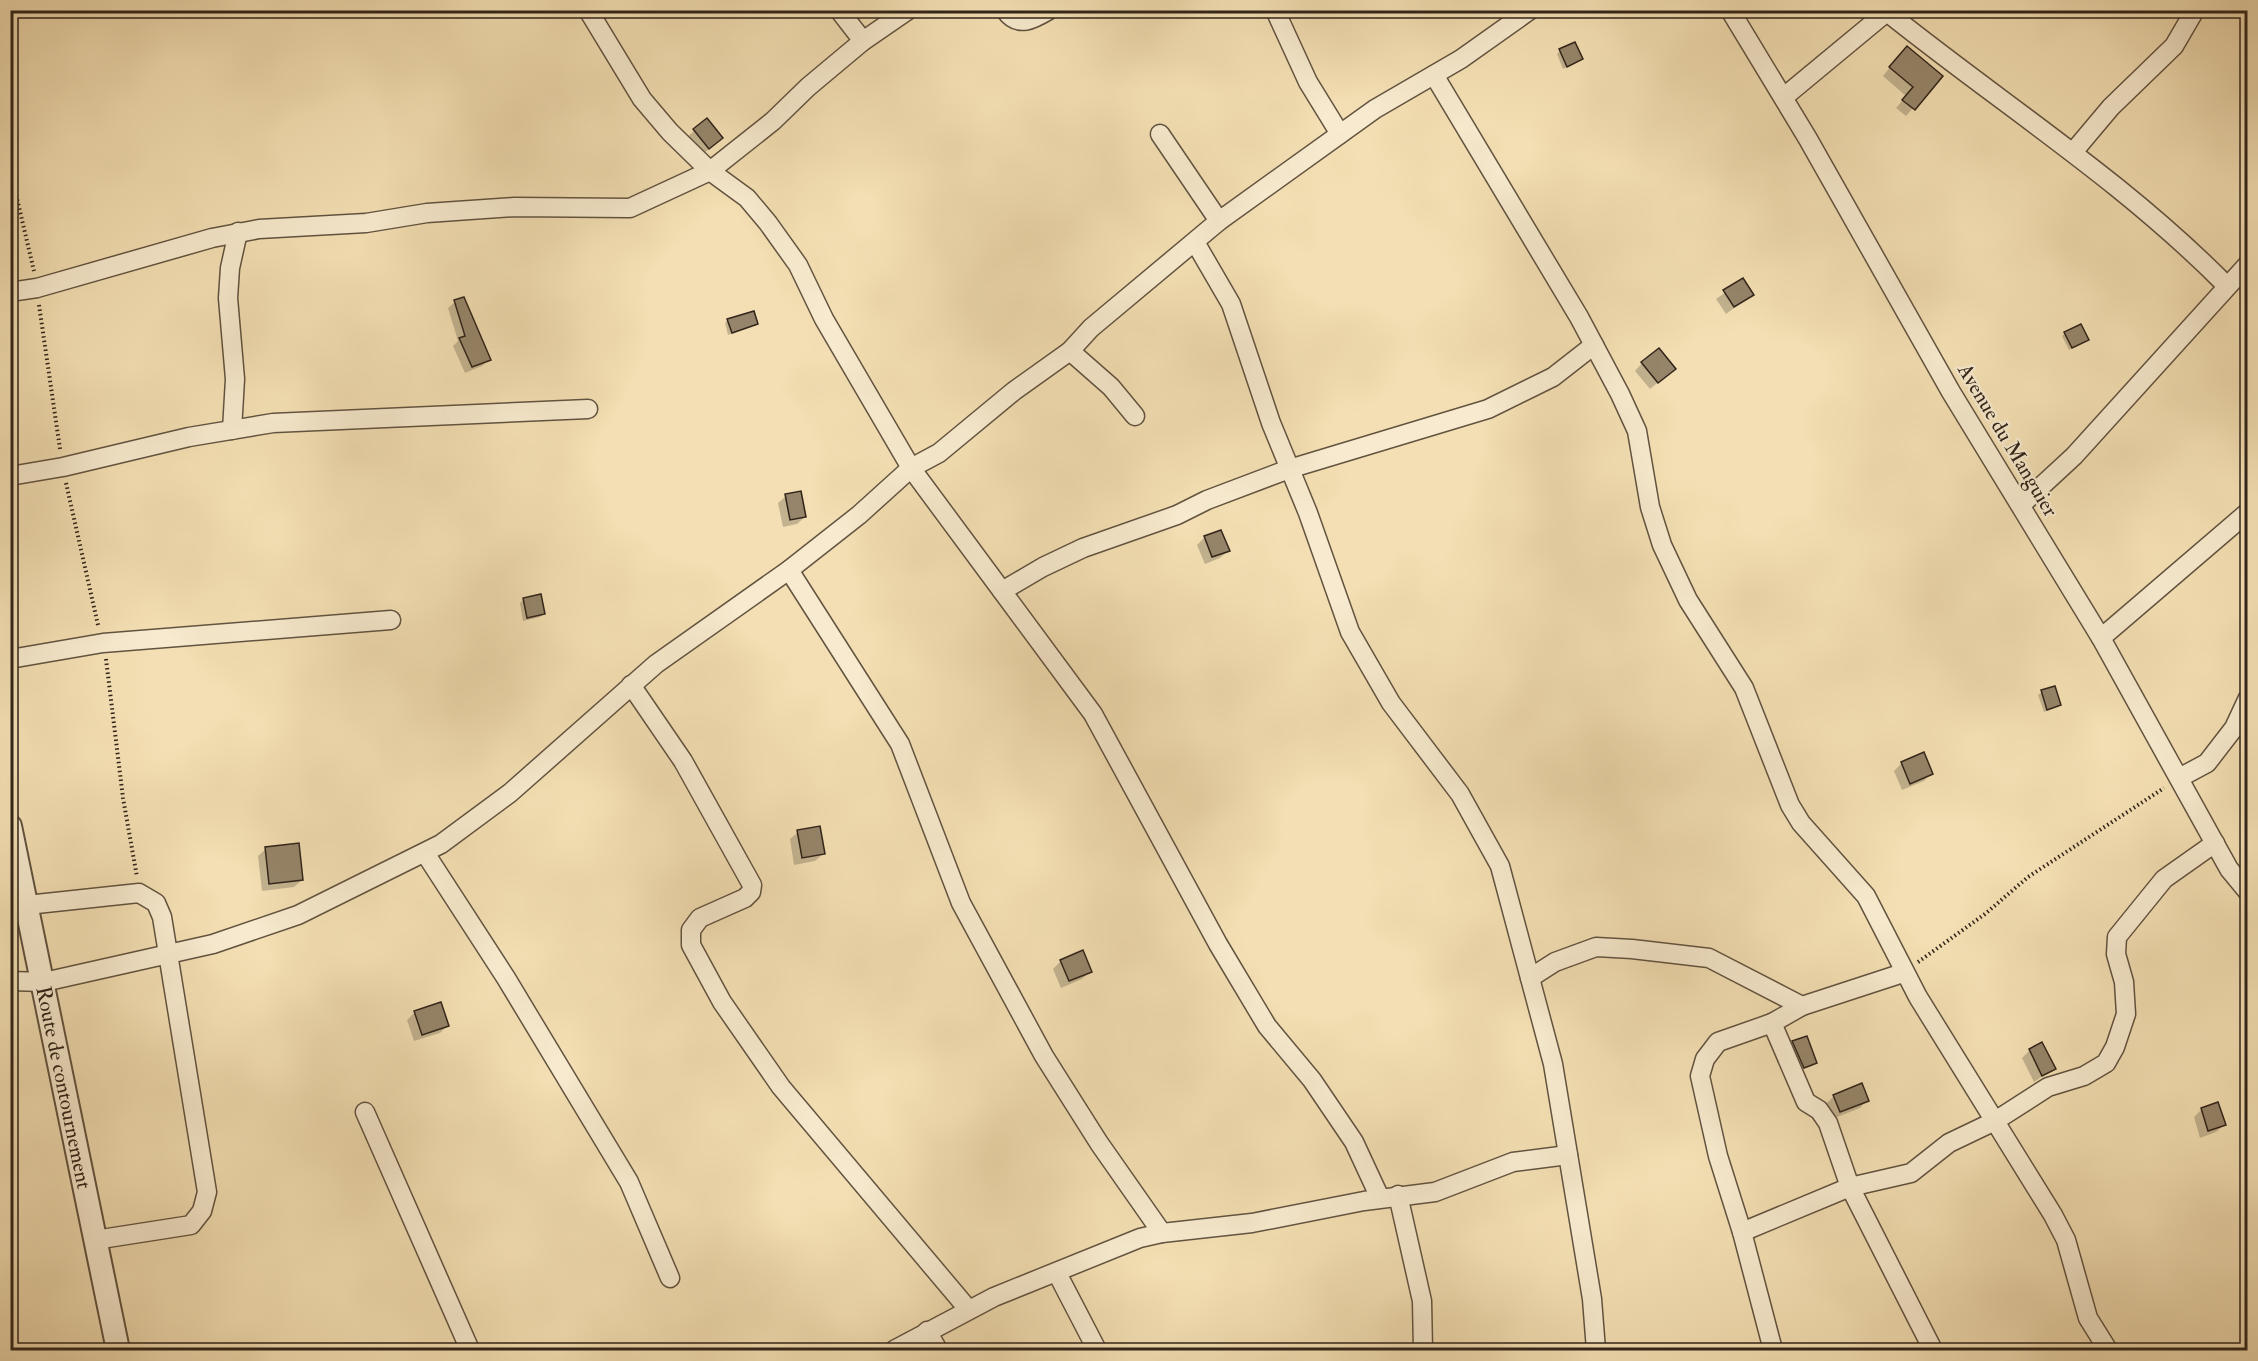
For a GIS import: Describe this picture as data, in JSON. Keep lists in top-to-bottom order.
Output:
{
  "streets": {
    "street": ["Avenue du Manguier", "Route de contournement"]
  }
}
